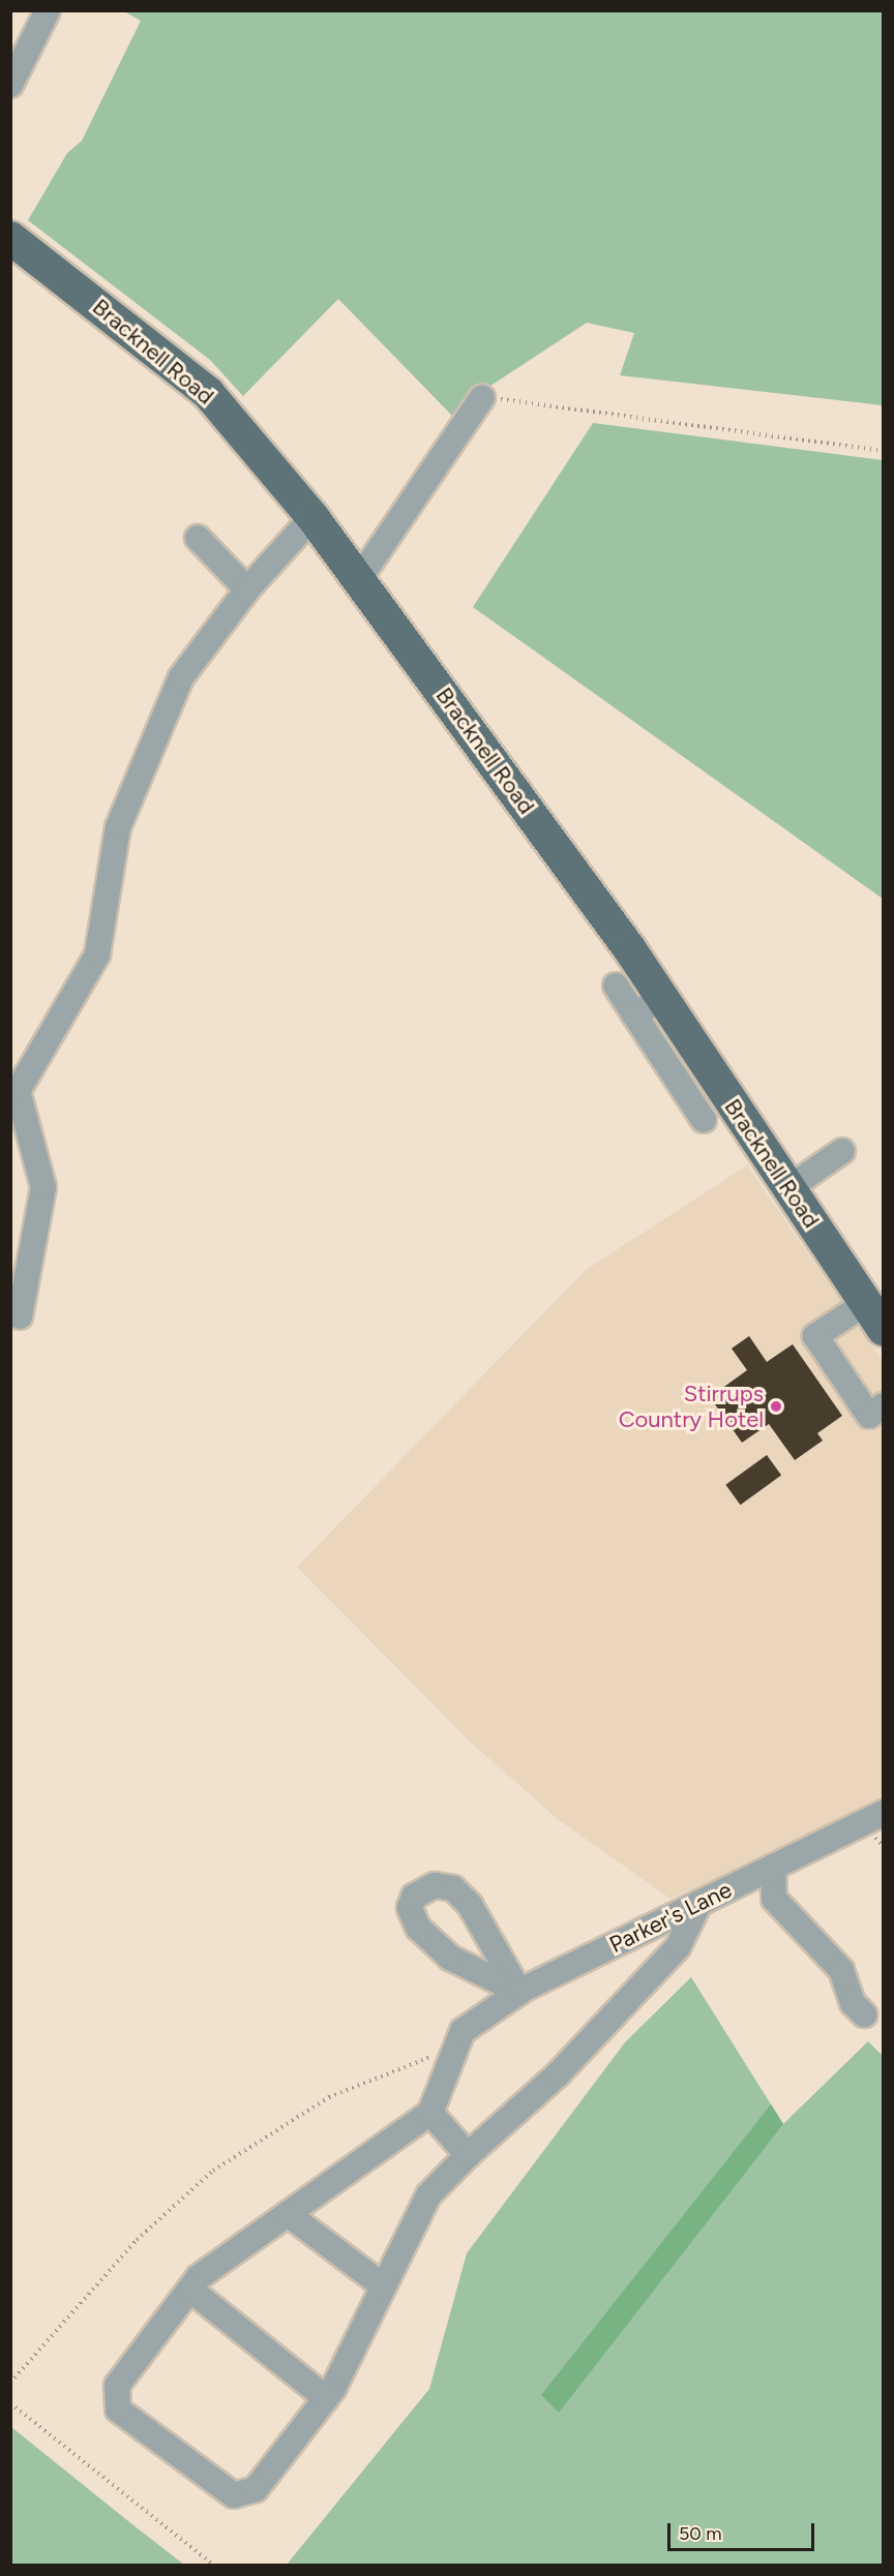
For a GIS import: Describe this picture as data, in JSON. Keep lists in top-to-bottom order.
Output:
{
  "streets": {
    "main road": ["Bracknell Road"],
    "street": ["Parker's Lane"]
  },
  "places": ["Stirrups Country Hotel"],
  "scale_bar": "50 m"
}
